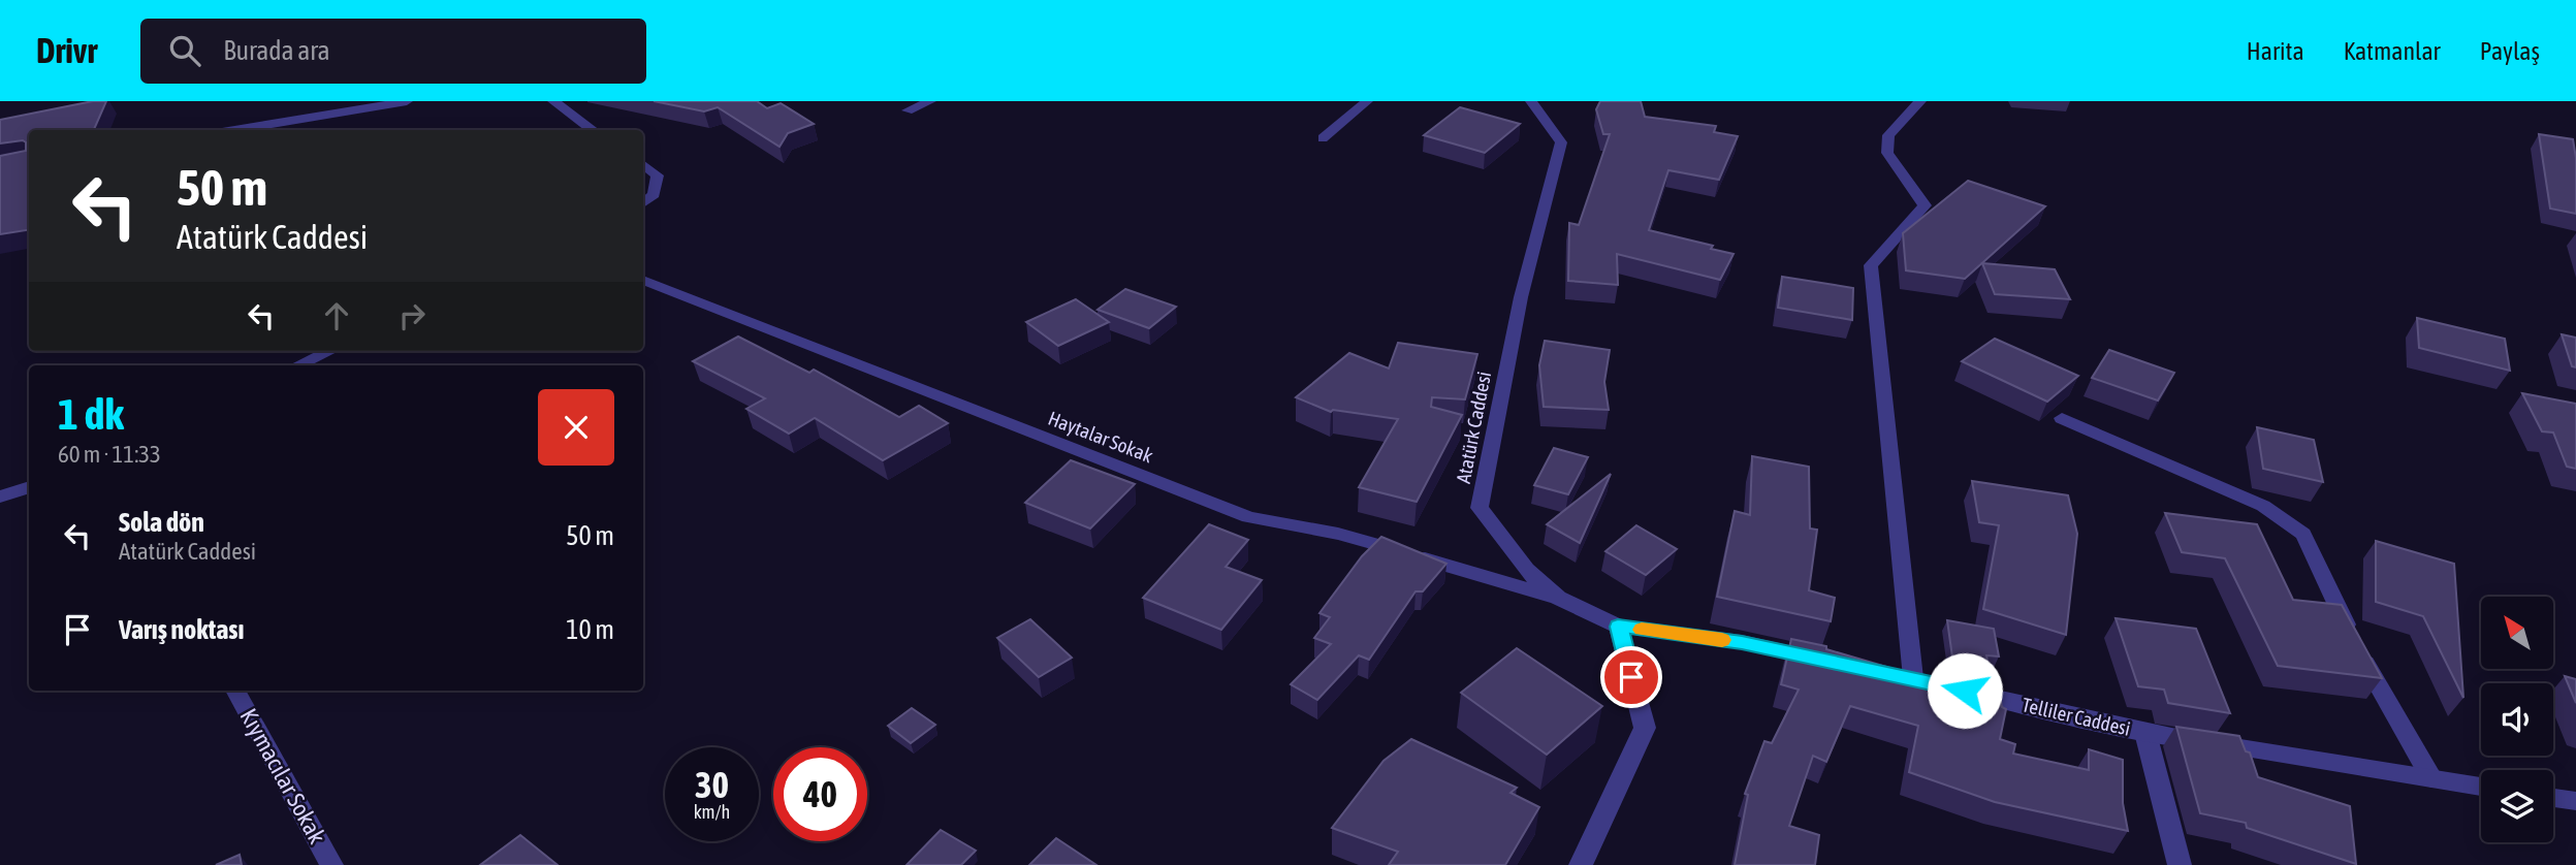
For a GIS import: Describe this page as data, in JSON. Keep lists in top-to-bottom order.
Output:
{
  "streets": {
    "street": [
      "Atatürk Caddesi",
      "Haytalar Sokak",
      "Telliler Caddesi",
      "Kıymacılar Sokak"
    ]
  },
  "crossings": [
    ["Atatürk Caddesi", "Haytalar Sokak"]
  ],
  "north": "top left",
  "page": {
    "header": "Drivr",
    "search": "Burada ara",
    "nav": ["Harita", "Katmanlar", "Paylaş"],
    "turn": ["50 m", "Atatürk Caddesi"],
    "heading": ["1 dk", "60 m · 11:33"],
    "list": [
      {
        "name": "Sola dön",
        "note": "Atatürk Caddesi",
        "value": "50 m"
      },
      {
        "name": "Varış noktası",
        "value": "10 m"
      }
    ],
    "speed": "30 km/h",
    "limit": "40"
  }
}
